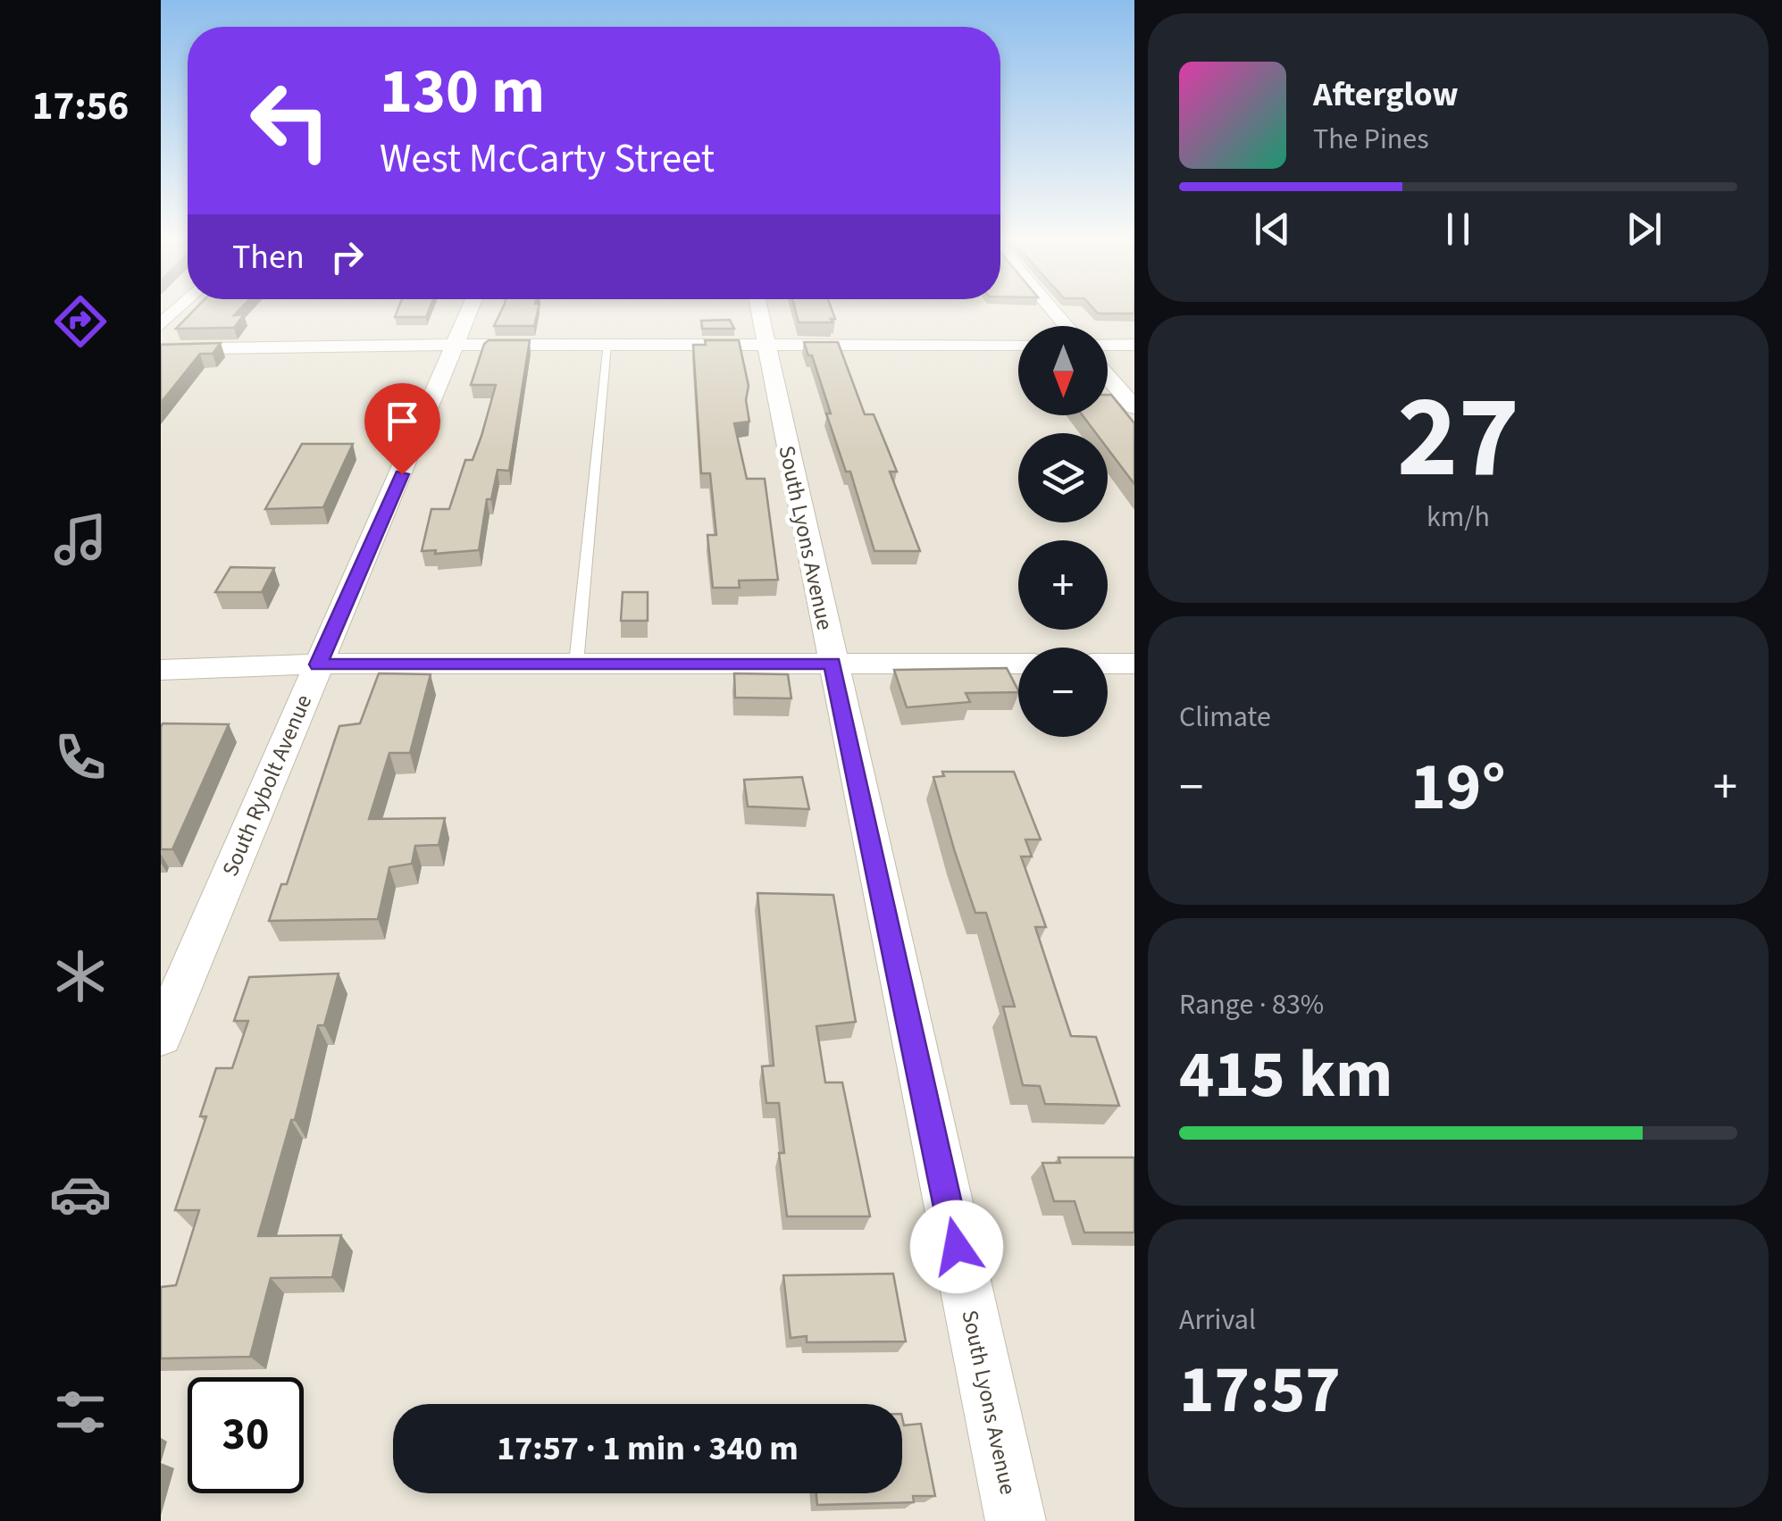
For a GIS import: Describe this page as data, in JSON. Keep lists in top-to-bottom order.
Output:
{
  "streets": {
    "street": ["South Lyons Avenue", "South Rybolt Avenue"]
  },
  "north": "bottom",
  "page": {
    "tabs": "17:56",
    "turn": ["130 m", "West McCarty Street"],
    "song": ["Afterglow", "The Pines"],
    "then": "Then",
    "tile": [
      ["27", "km/h"],
      "Climate",
      ["Range · 83%", "415 km"],
      ["Arrival", "17:57"]
    ],
    "map_buttons": ["+", "−"],
    "heat": ["−", "19°", "+"],
    "limit": "30",
    "trip": "17:57 · 1 min · 340 m"
  }
}
